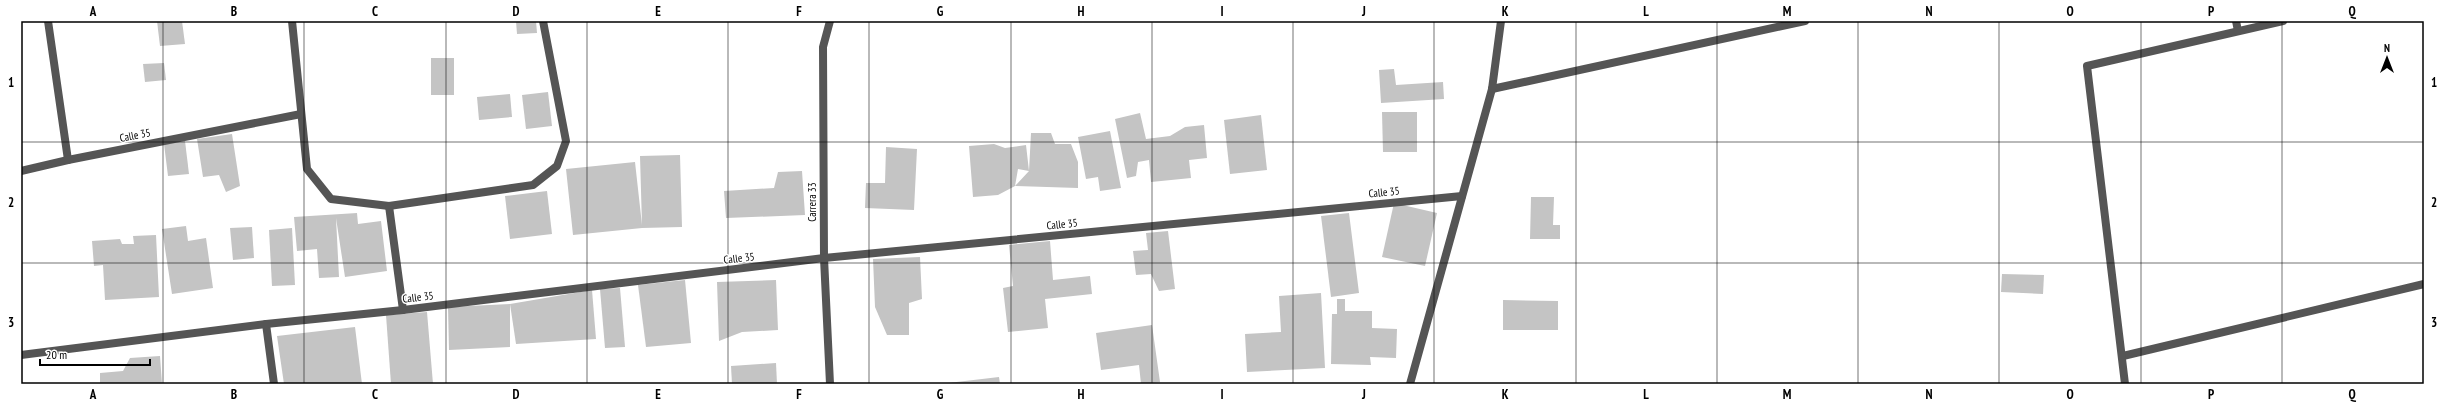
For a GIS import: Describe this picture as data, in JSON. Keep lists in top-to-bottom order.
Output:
{
  "streets": {
    "street": ["Calle 35", "Carrera 33"]
  },
  "crossings": [
    ["Calle 35", "Carrera 33"]
  ],
  "scale_bar": "20 m",
  "north": "top",
  "grid": {
    "columns": [
      "A",
      "B",
      "C",
      "D",
      "E",
      "F",
      "G",
      "H",
      "I",
      "J",
      "K",
      "L",
      "M",
      "N",
      "O",
      "P",
      "Q"
    ],
    "rows": ["1", "2", "3"]
  }
}
